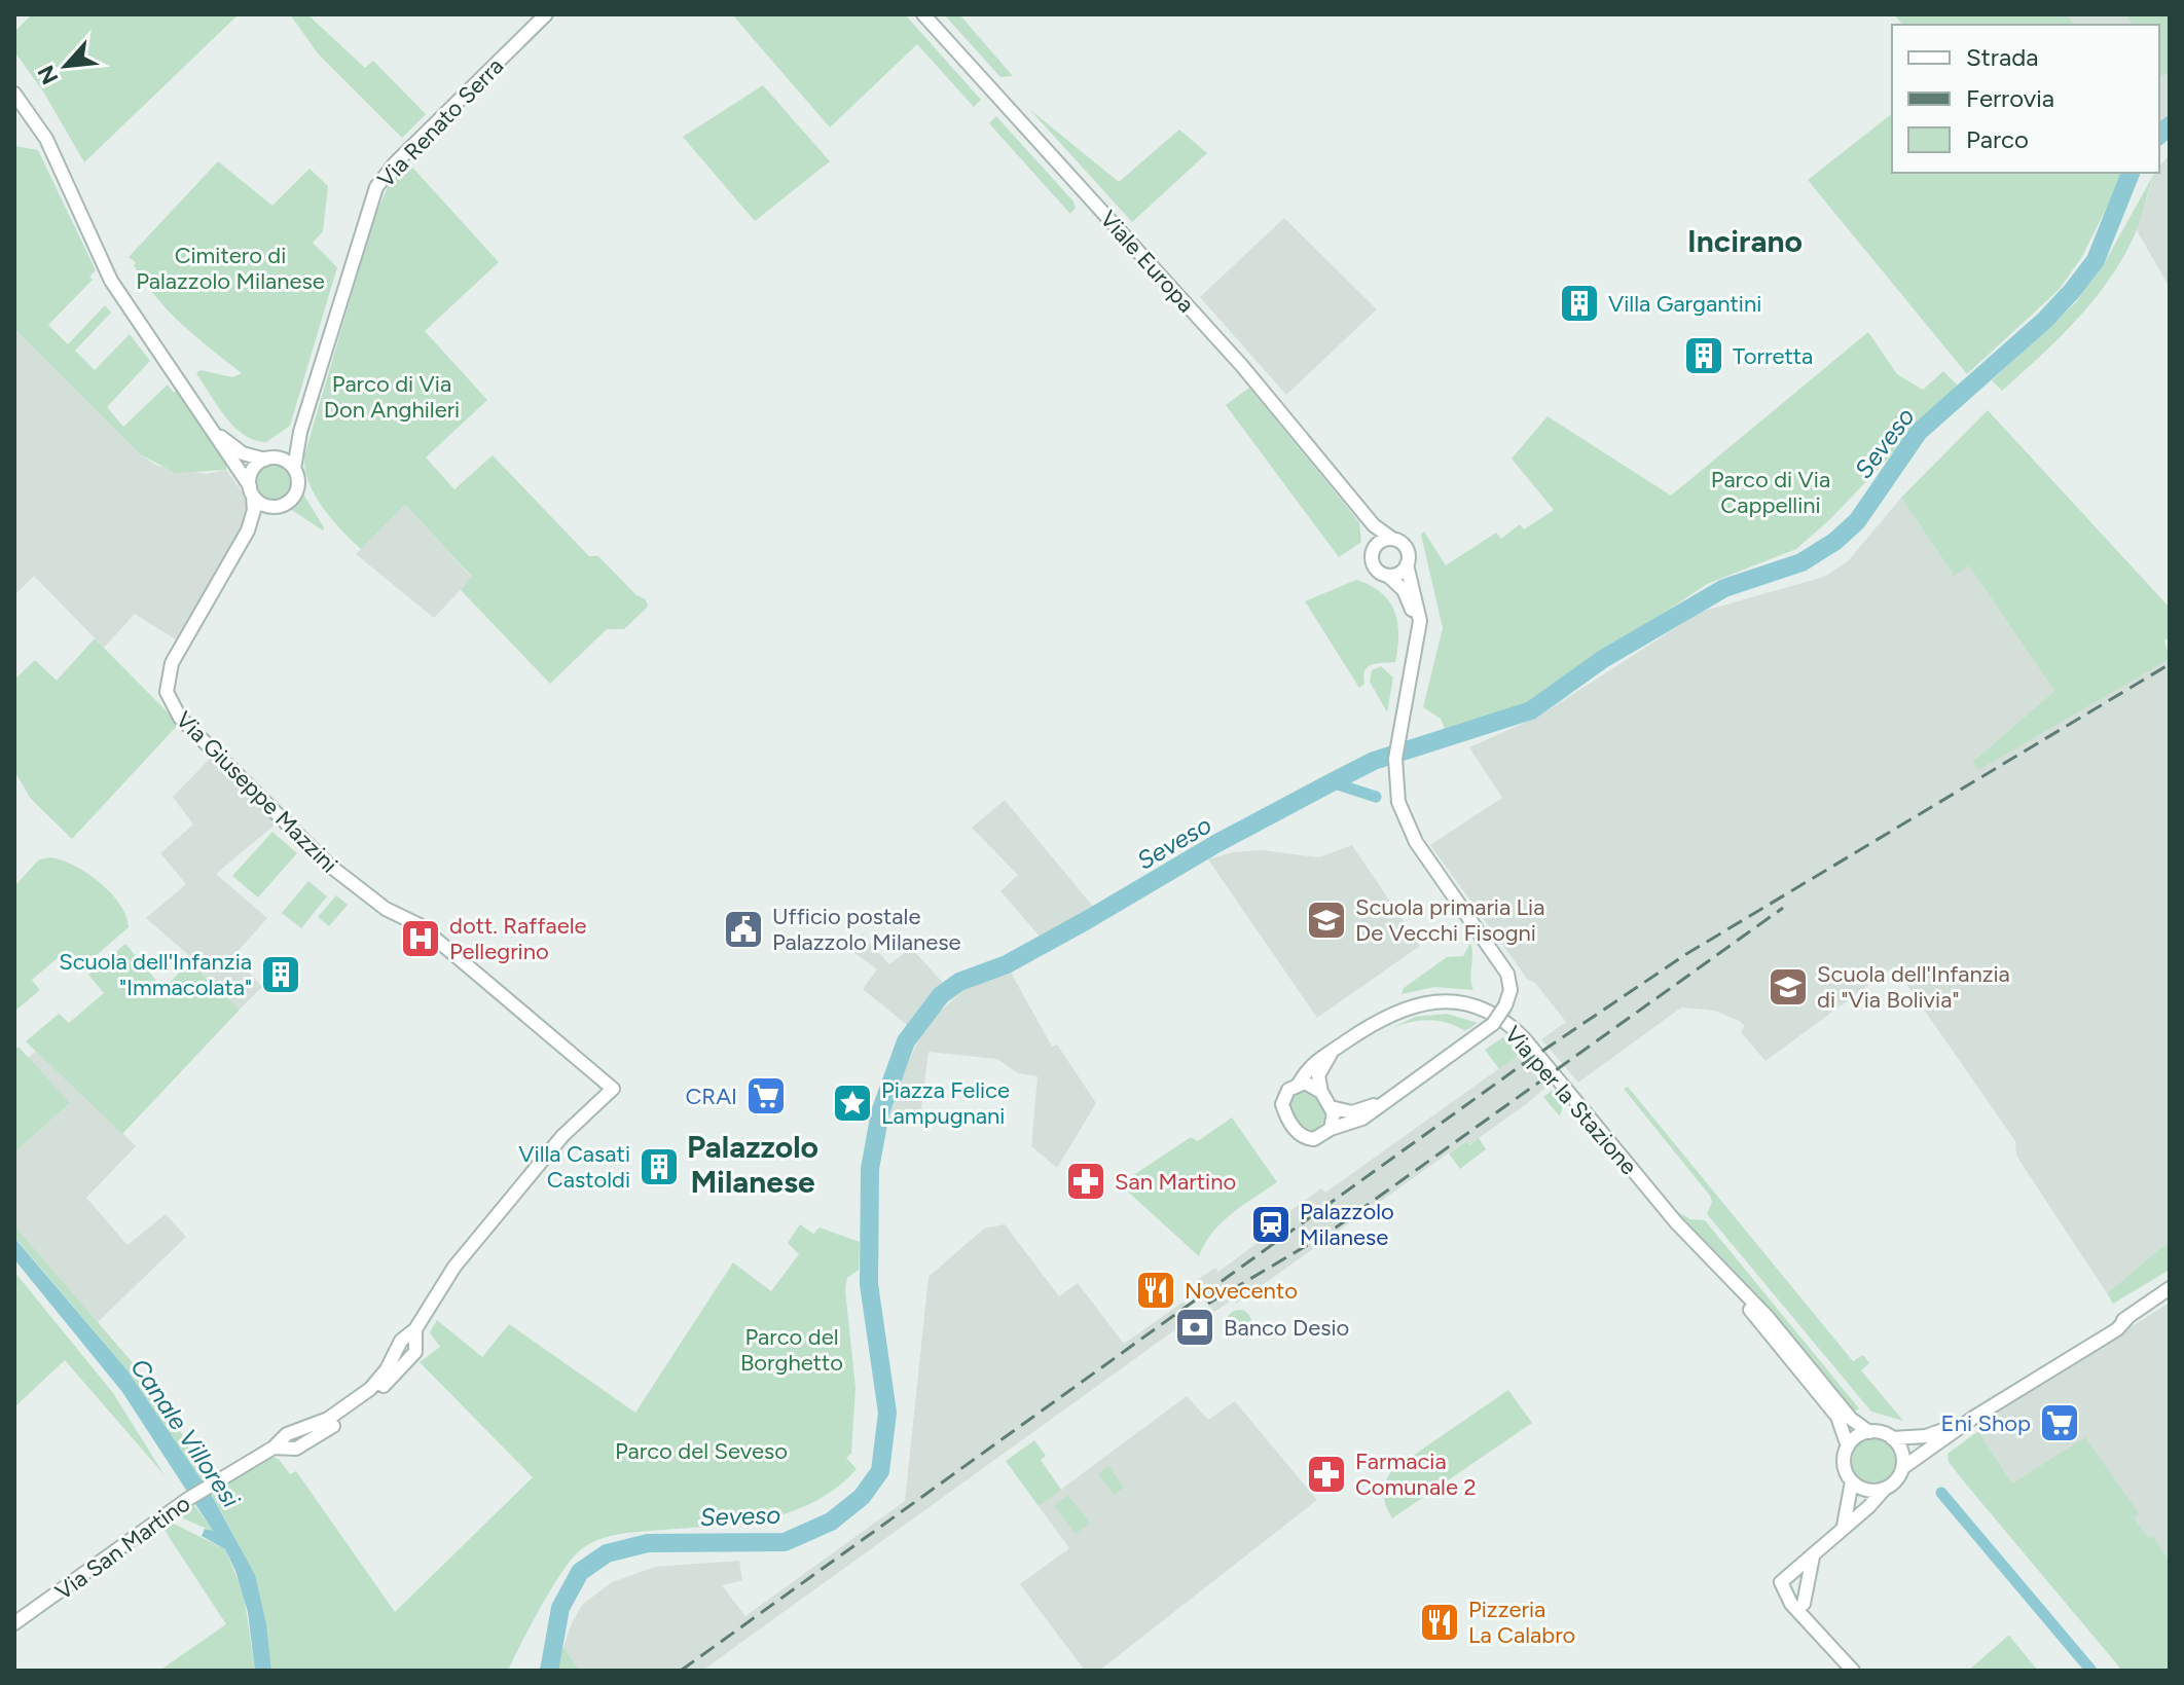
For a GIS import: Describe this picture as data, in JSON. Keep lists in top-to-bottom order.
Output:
{
  "streets": {
    "street": [
      "Via Renato Serra",
      "Viale Europa",
      "Via Giuseppe Mazzini",
      "Via per la Stazione",
      "Via San Martino"
    ]
  },
  "crossings": [
    ["Via Renato Serra", "Via Giuseppe Mazzini"],
    ["Via Giuseppe Mazzini", "Via San Martino"]
  ],
  "districts": ["Incirano", "Palazzolo Milanese"],
  "water": ["Seveso", "Canale Villoresi"],
  "parks": [
    "Cimitero di Palazzolo Milanese",
    "Parco di Via Don Anghileri",
    "Parco di Via Cappellini",
    "Parco del Borghetto",
    "Parco del Seveso"
  ],
  "places": {
    "building": [
      "Villa Gargantini",
      "Torretta",
      "Scuola dell'Infanzia \"Immacolata\"",
      "Villa Casati Castoldi"
    ],
    "school or university": ["Scuola primaria Lia De Vecchi Fisogni", "Scuola dell'Infanzia di \"Via Bolivia\""],
    "public building": ["Ufficio postale Palazzolo Milanese"],
    "hospital": ["dott. Raffaele Pellegrino"],
    "supermarket": ["CRAI", "Eni Shop"],
    "place": ["Piazza Felice Lampugnani"],
    "pharmacy": ["San Martino", "Farmacia Comunale 2"],
    "station": ["Palazzolo Milanese"],
    "restaurant": ["Novecento", "Pizzeria La Calabro"],
    "bank": ["Banco Desio"]
  },
  "legend": ["Strada", "Ferrovia", "Parco"],
  "north": "bottom left"
}
